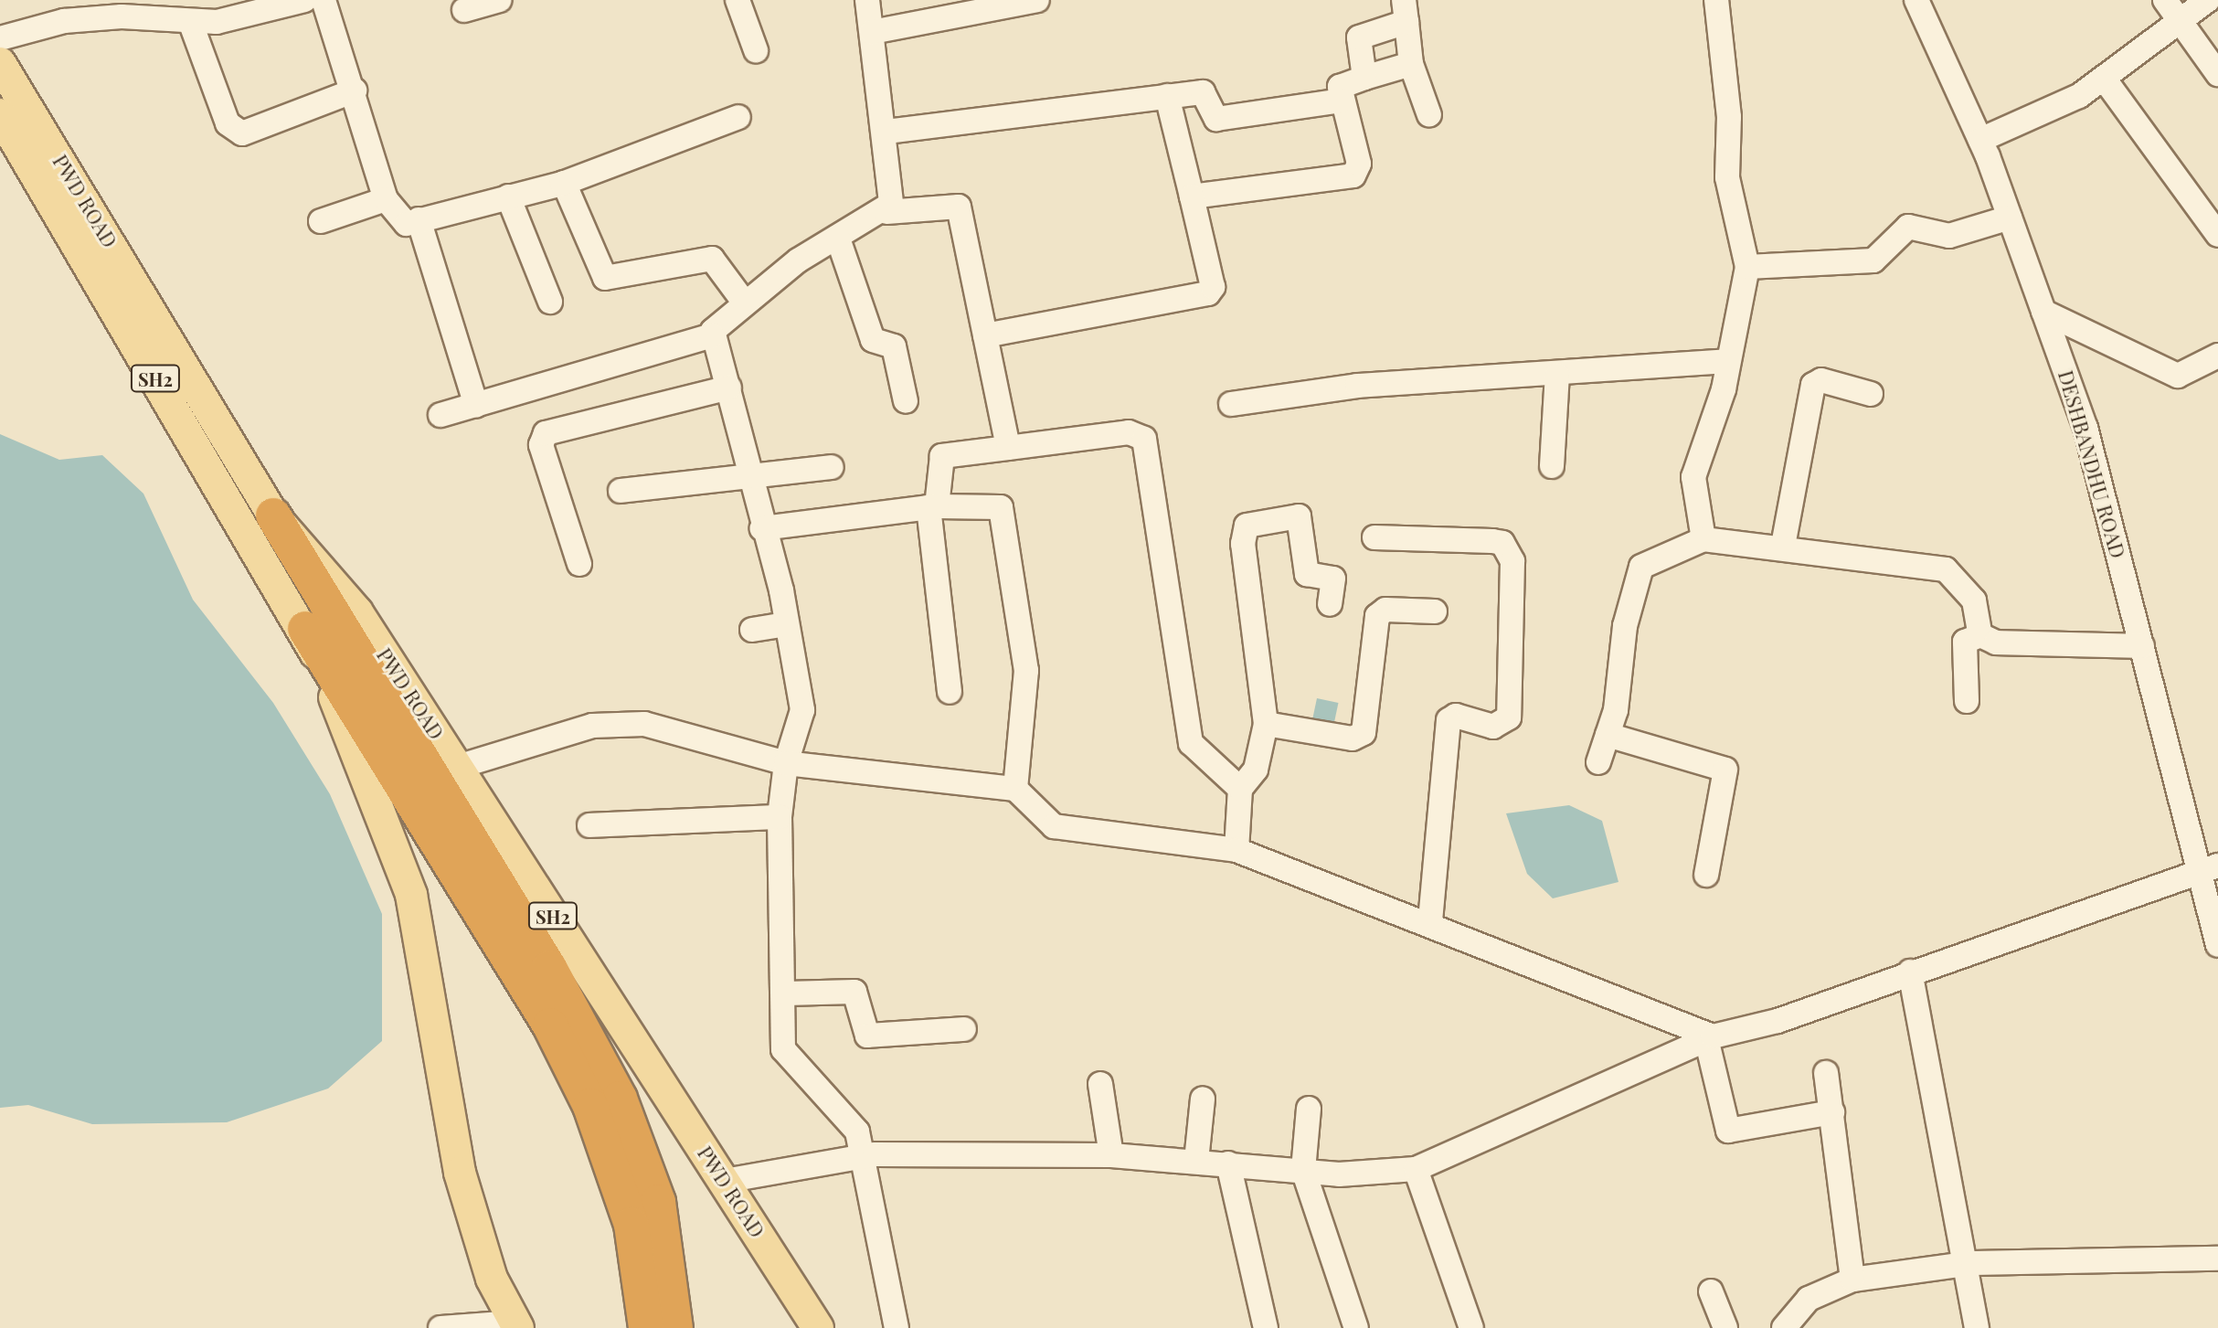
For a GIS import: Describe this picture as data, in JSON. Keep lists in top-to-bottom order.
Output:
{
  "streets": {
    "main road": ["PWD ROAD", "SH2"],
    "street": ["DESHBANDHU ROAD"]
  }
}
